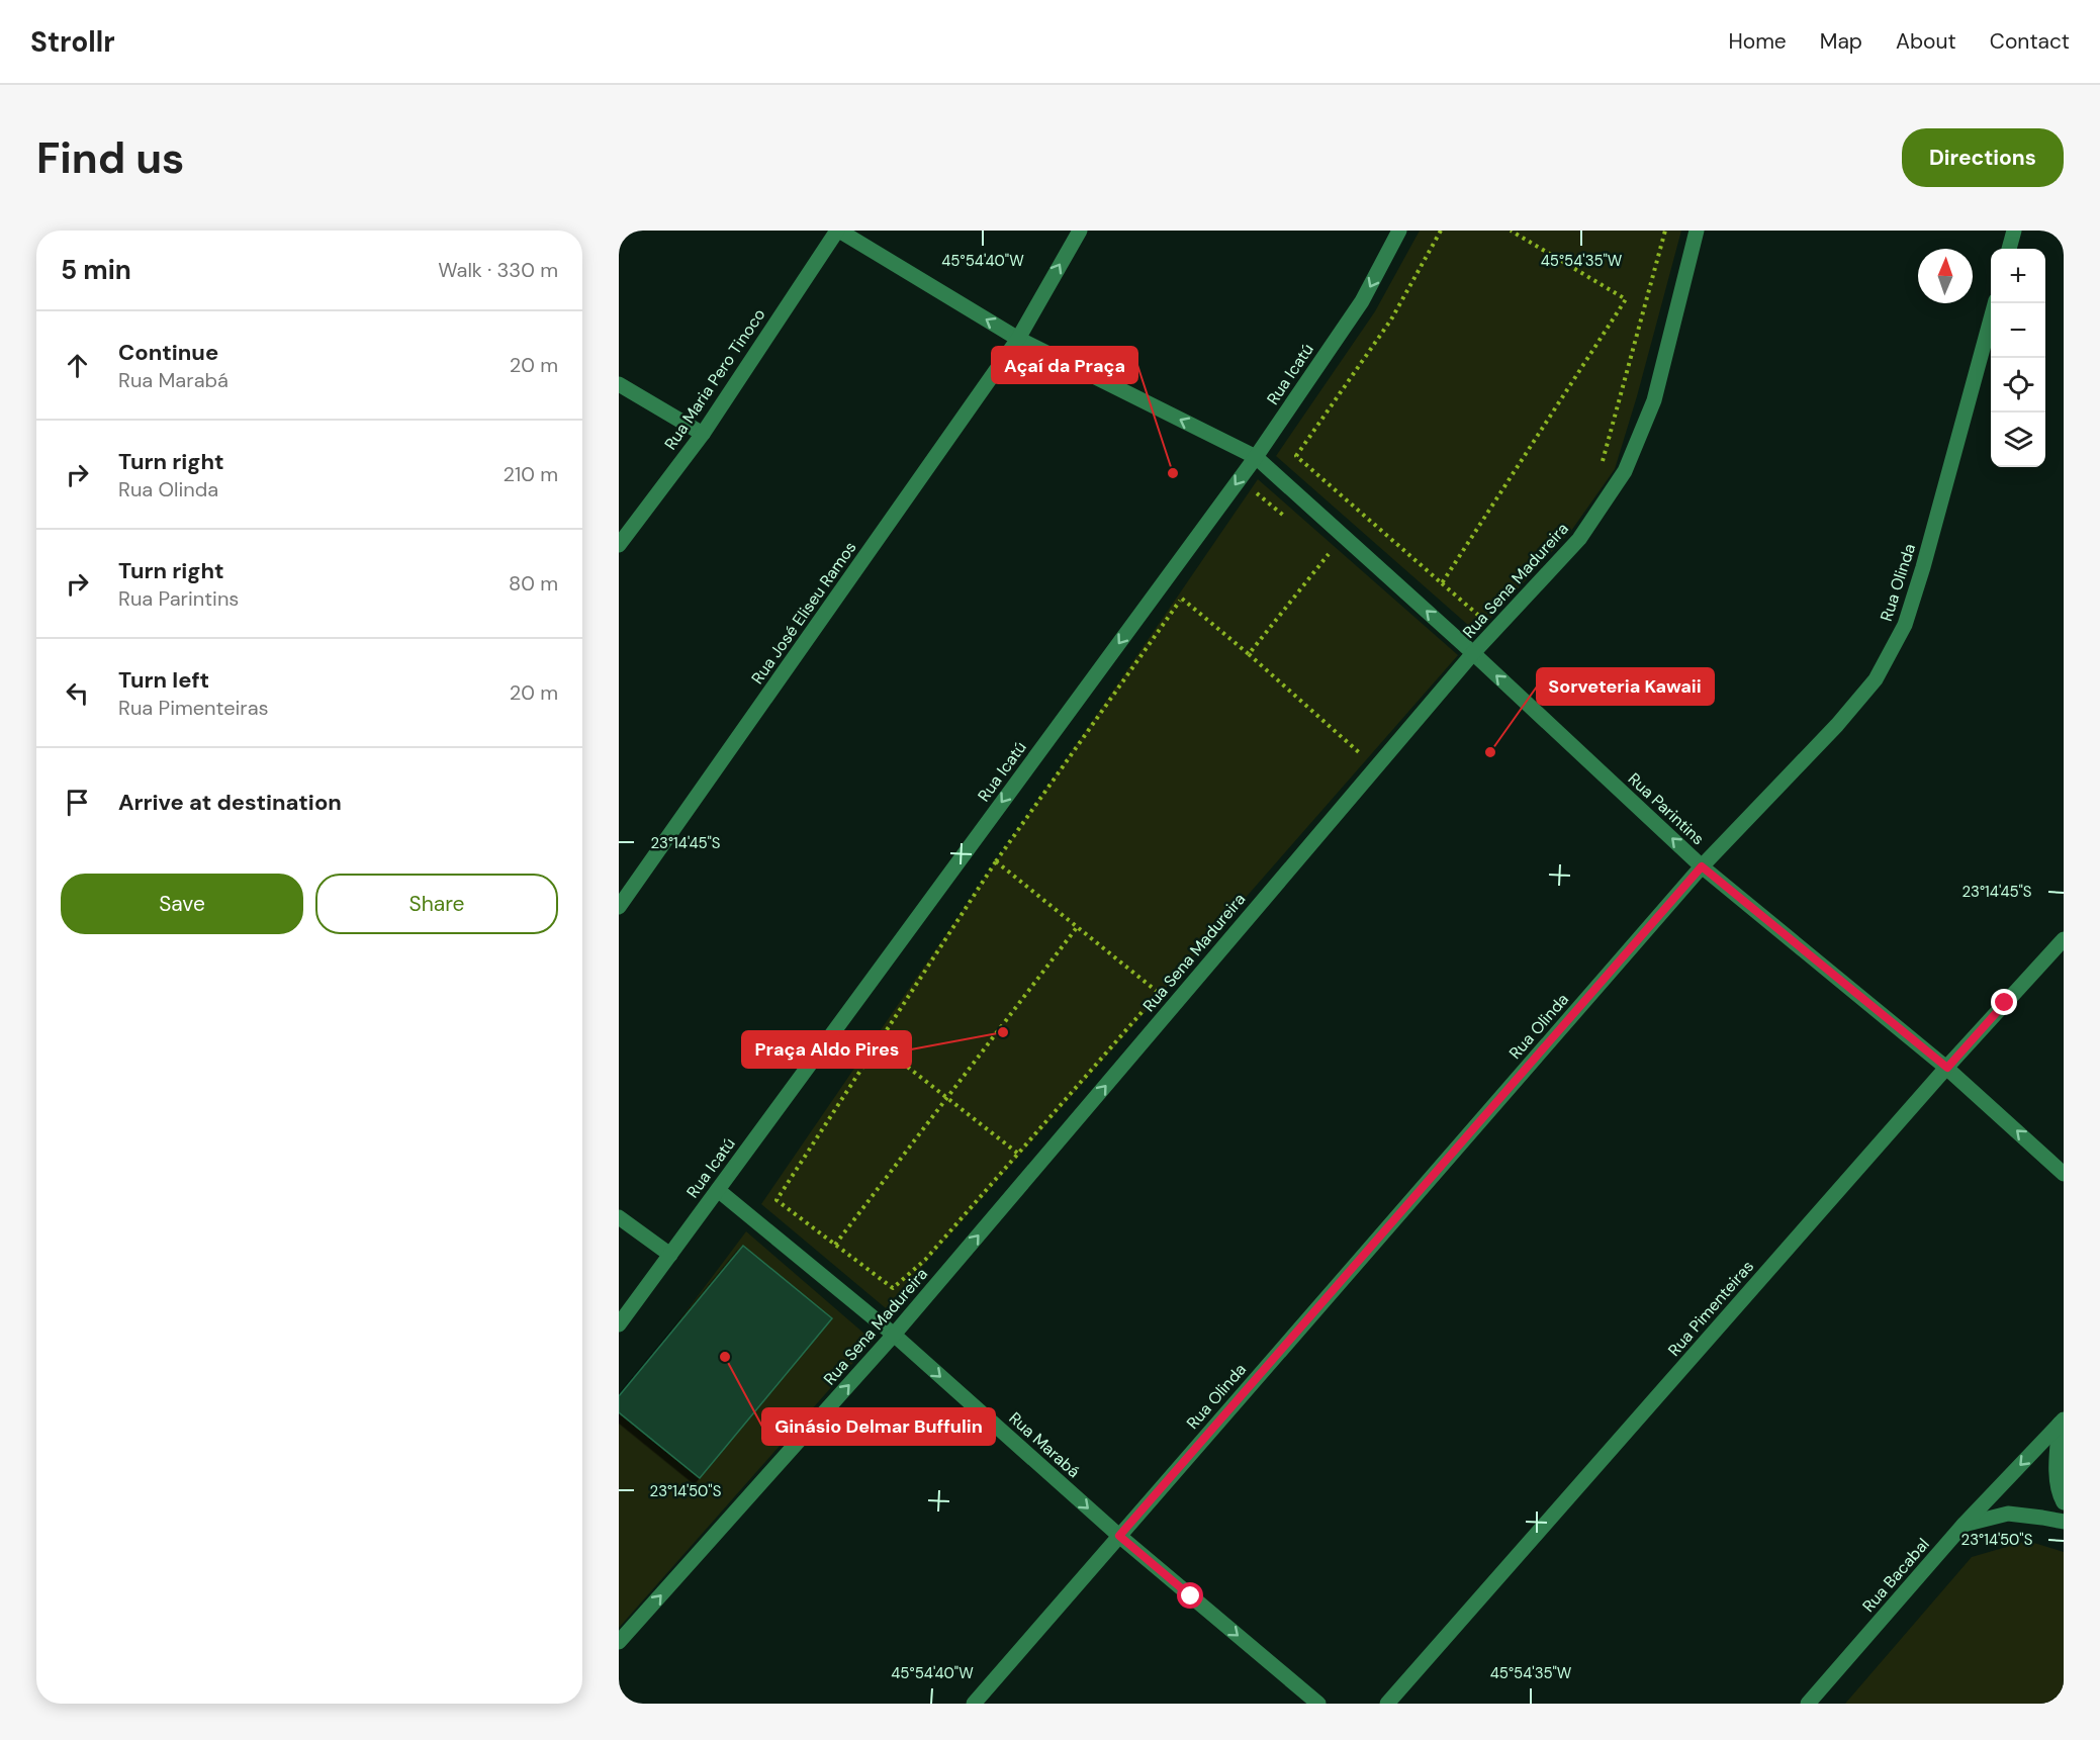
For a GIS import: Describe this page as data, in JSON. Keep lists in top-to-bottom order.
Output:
{
  "streets": {
    "street": [
      "Rua Icatú",
      "Rua Maria Pero Tinoco",
      "Rua Sena Madureira",
      "Rua Olinda",
      "Rua José Eliseu Ramos",
      "Rua Parintins",
      "Rua Pimenteiras",
      "Rua Marabá",
      "Rua Bacabal"
    ]
  },
  "crossings": [
    ["Rua Icatú", "Rua Parintins"],
    ["Rua Icatú", "Rua Marabá"],
    ["Rua Maria Pero Tinoco", "Rua Parintins"],
    ["Rua Sena Madureira", "Rua Parintins"],
    ["Rua Sena Madureira", "Rua Marabá"],
    ["Rua Olinda", "Rua Parintins"],
    ["Rua Olinda", "Rua Marabá"],
    ["Rua José Eliseu Ramos", "Rua Parintins"],
    ["Rua Parintins", "Rua Pimenteiras"]
  ],
  "one_way": [
    "Rua Icatú",
    "Rua Sena Madureira",
    "Rua Parintins",
    "Rua Marabá",
    "Rua Bacabal"
  ],
  "places": [
    "Açaí da Praça",
    "Sorveteria Kawaii",
    "Praça Aldo Pires",
    "Ginásio Delmar Buffulin"
  ],
  "north": "top",
  "page": {
    "header": "Strollr",
    "nav": [
      "Home",
      "Map",
      "About",
      "Contact"
    ],
    "buttons": [
      "Directions",
      ["Save", "Share"]
    ],
    "title": "Find us",
    "heading": ["5 min", "Walk · 330 m"],
    "map_buttons": ["+", "−"],
    "list": [
      ["Continue", "Rua Marabá", "20 m"],
      ["Turn right", "Rua Olinda", "210 m"],
      ["Turn right", "Rua Parintins", "80 m"],
      ["Turn left", "Rua Pimenteiras", "20 m"],
      "Arrive at destination"
    ]
  },
  "coordinates": [
    "45°54'40\"W",
    "45°54'35\"W",
    "23°14'45\"S",
    "23°14'50\"S"
  ]
}
